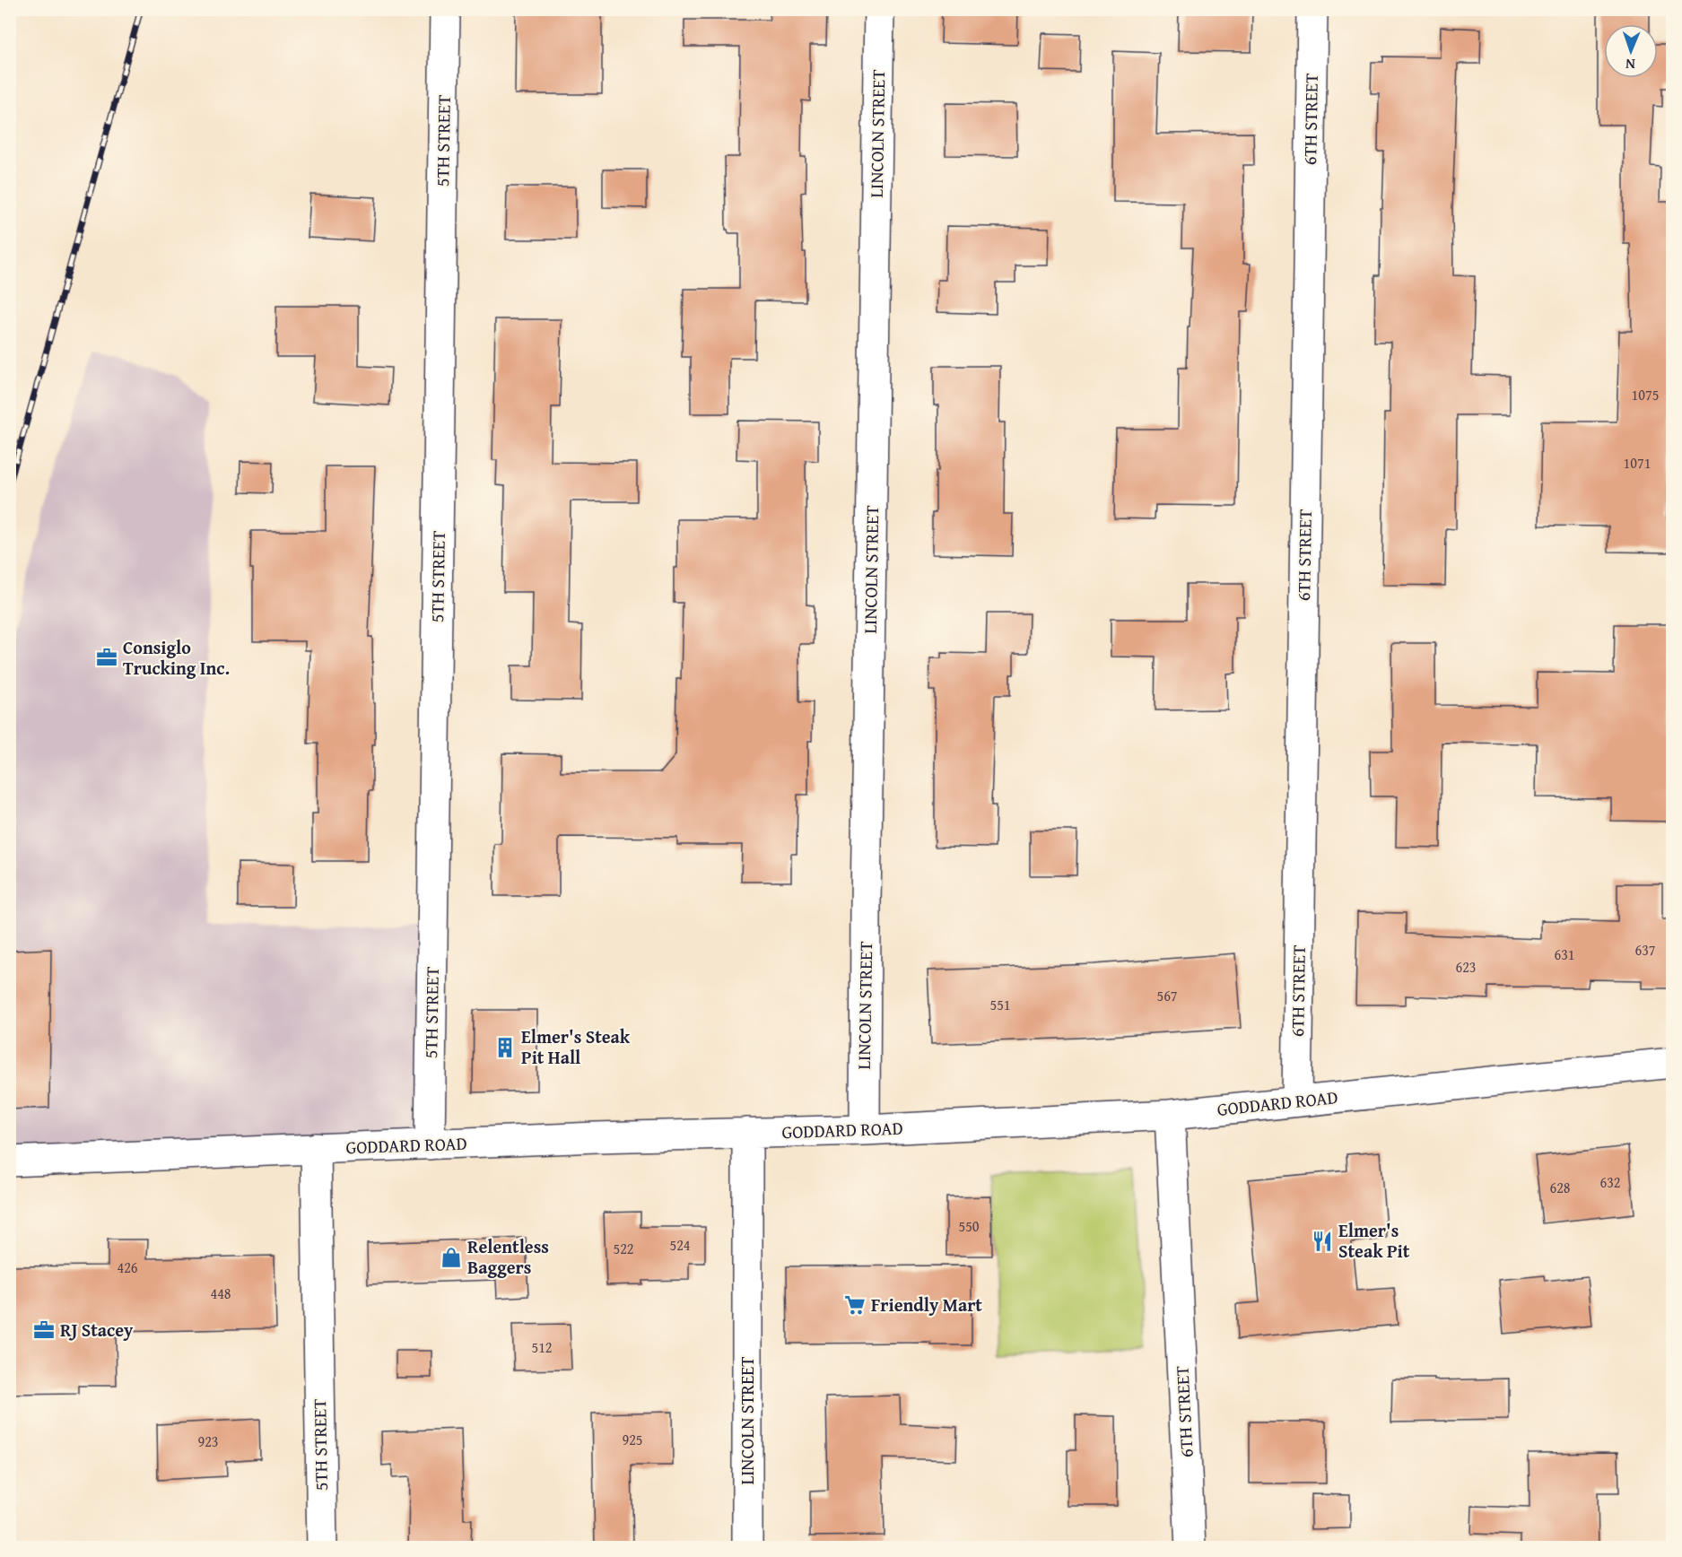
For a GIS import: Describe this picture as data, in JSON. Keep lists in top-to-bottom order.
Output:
{
  "streets": {
    "street": [
      "6TH STREET",
      "LINCOLN STREET",
      "5TH STREET",
      "GODDARD ROAD"
    ]
  },
  "crossings": [
    ["6TH STREET", "GODDARD ROAD"],
    ["LINCOLN STREET", "GODDARD ROAD"],
    ["5TH STREET", "GODDARD ROAD"]
  ],
  "places": {
    "office": ["Consiglo Trucking Inc.", "RJ Stacey"],
    "building": ["Elmer's Steak Pit Hall"],
    "restaurant": ["Elmer's Steak Pit"],
    "shop": ["Relentless Baggers"],
    "supermarket": ["Friendly Mart"]
  },
  "house_numbers": [
    "1075",
    "1071",
    "637",
    "631",
    "623",
    "567",
    "551",
    "632",
    "628",
    "550",
    "524",
    "522",
    "426",
    "448",
    "512",
    "925",
    "923"
  ],
  "north": "bottom"
}
